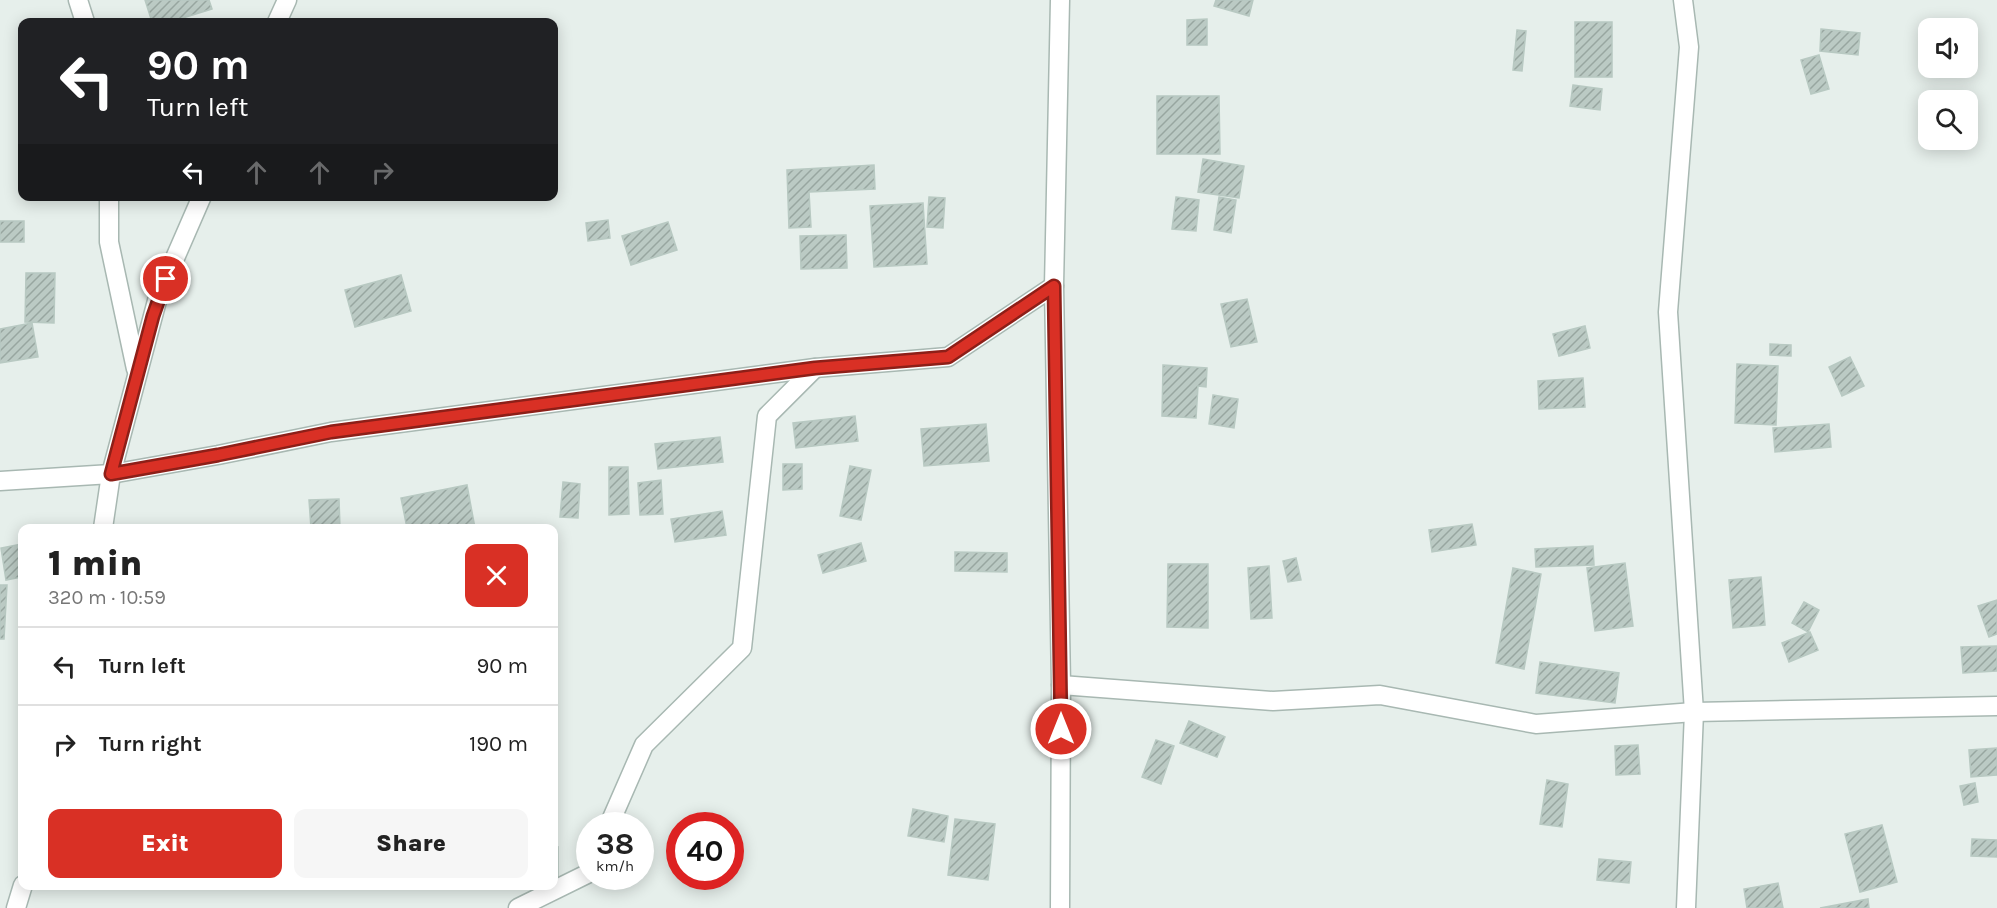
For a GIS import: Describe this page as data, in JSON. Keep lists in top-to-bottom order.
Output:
{
  "page": {
    "turn": ["90 m", "Turn left"],
    "heading": ["1 min", "320 m · 10:59"],
    "list": [
      {
        "name": "Turn left",
        "value": "90 m"
      },
      {
        "name": "Turn right",
        "value": "190 m"
      }
    ],
    "buttons": ["Exit", "Share"],
    "speed": "38 km/h",
    "limit": "40"
  }
}
